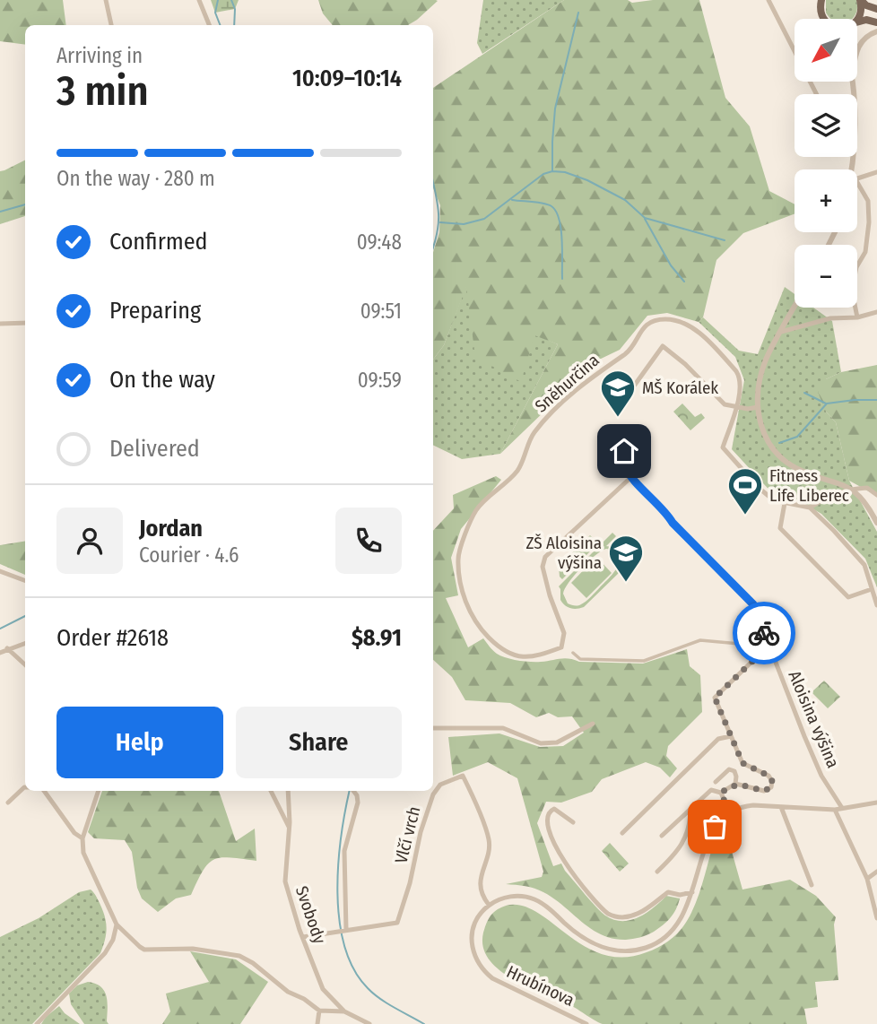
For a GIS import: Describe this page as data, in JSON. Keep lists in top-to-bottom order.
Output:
{
  "streets": {
    "street": [
      "Sněhurčina",
      "Aloisina výšina",
      "Vlčí vrch",
      "Svobody",
      "Hrubínova"
    ]
  },
  "crossings": [
    ["Sněhurčina", "Aloisina výšina"],
    ["Vlčí vrch", "Svobody"],
    ["Vlčí vrch", "Hrubínova"]
  ],
  "places": {
    "school or university": ["MŠ Korálek", "ZŠ Aloisina výšina"],
    "sports": ["Fitness Life Liberec"]
  },
  "north": "bottom left",
  "page": {
    "map_buttons": ["+", "−"],
    "heading": ["3 min", "Arriving in", "10:09–10:14"],
    "panel": [
      "Jordan",
      "Courier · 4.6",
      "Order #2618",
      "$8.91"
    ],
    "bar": "On the way · 280 m",
    "list": [
      ["Confirmed", "09:48"],
      ["Preparing", "09:51"],
      ["On the way", "09:59"],
      "Delivered"
    ],
    "buttons": ["Help", "Share"]
  }
}
